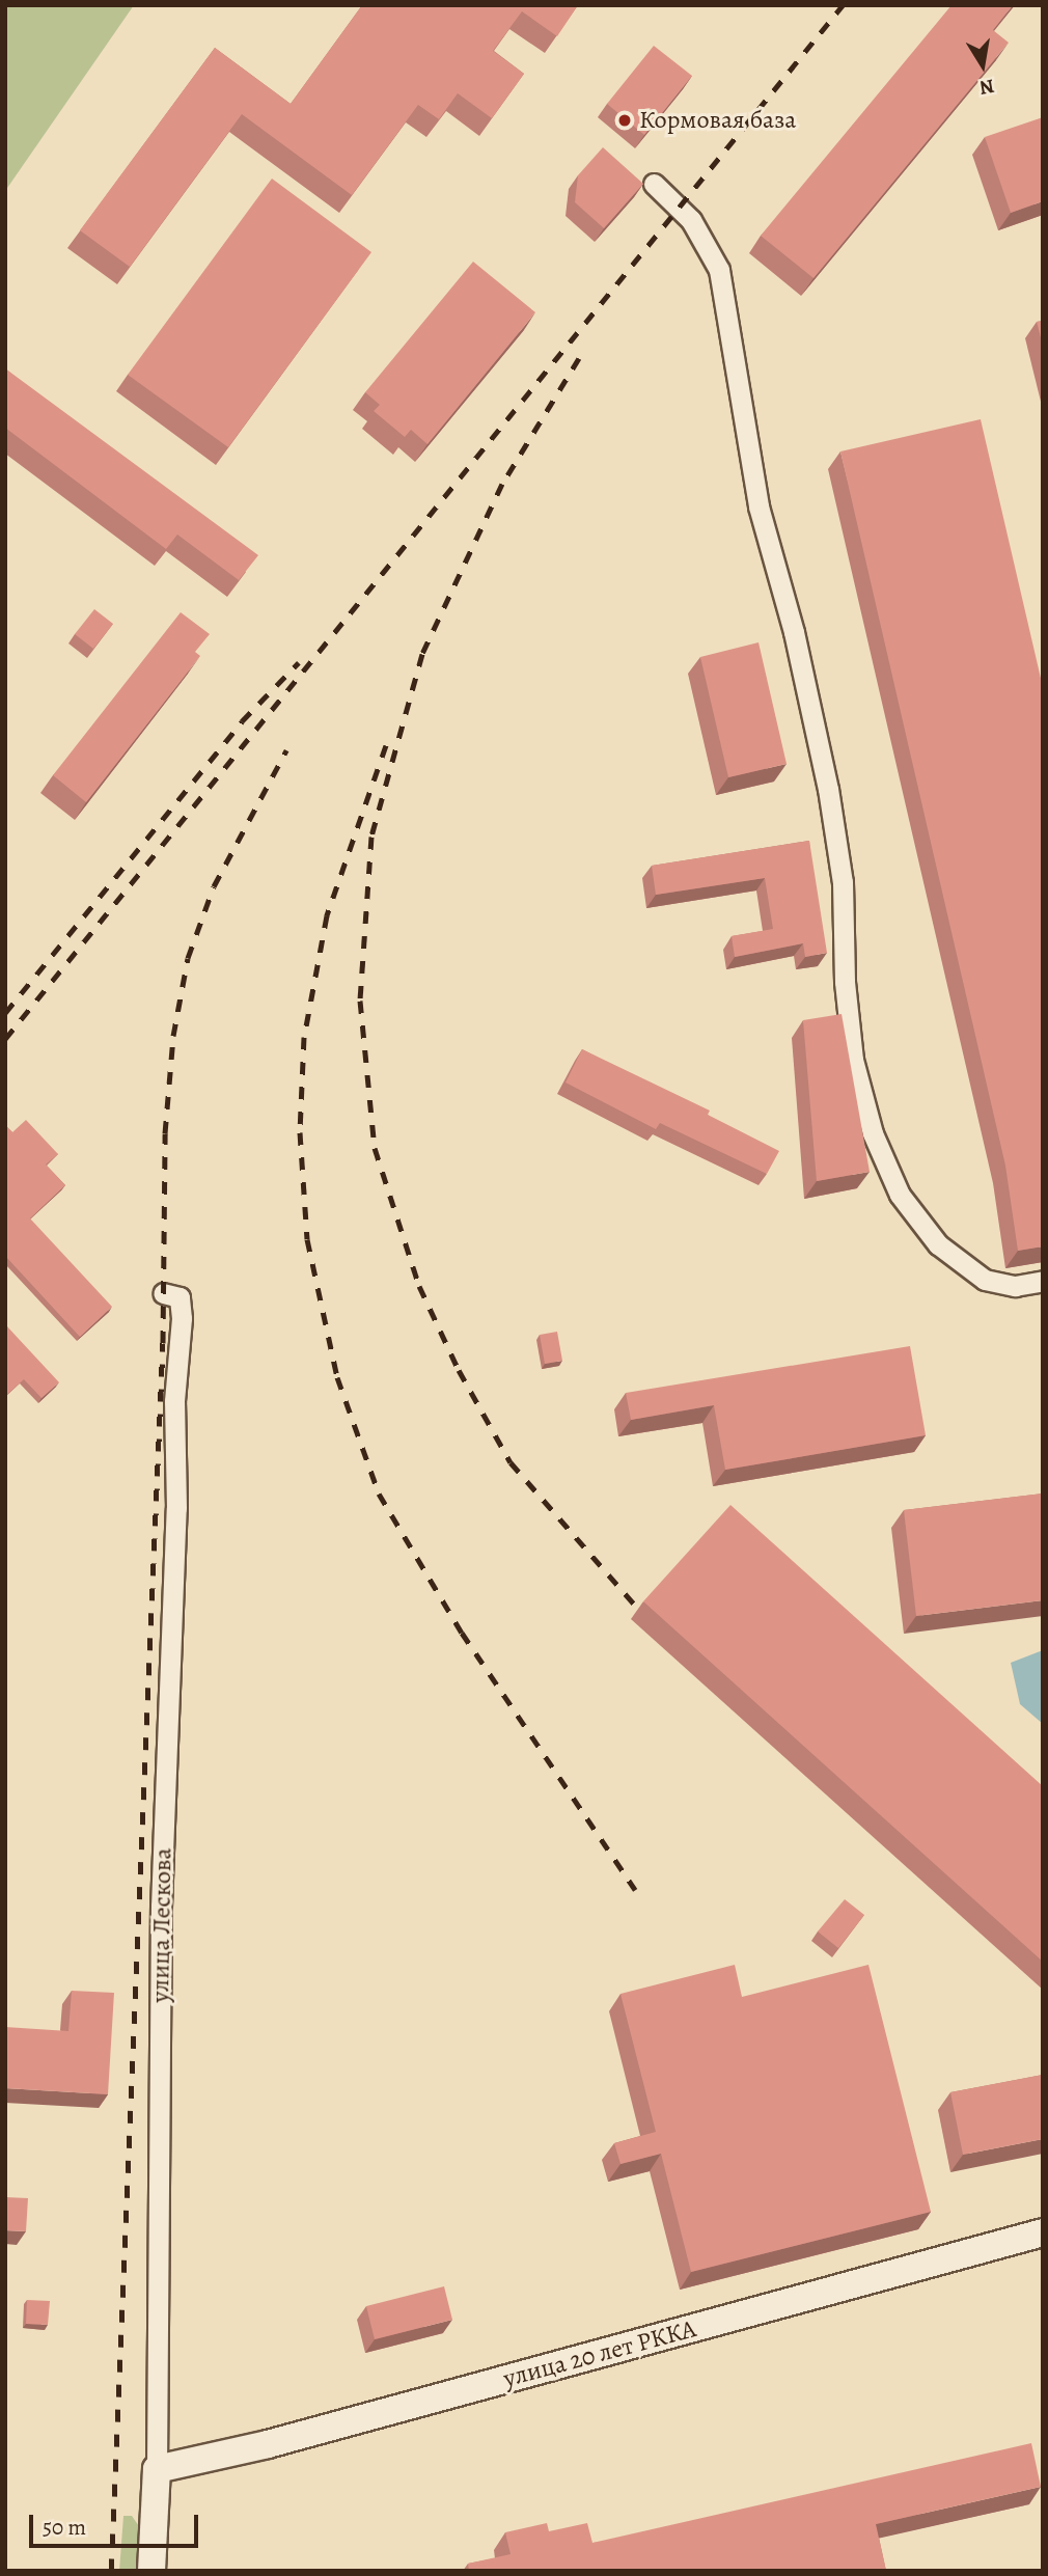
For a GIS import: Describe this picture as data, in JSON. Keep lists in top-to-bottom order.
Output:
{
  "streets": {
    "main road": ["улица Лескова", "улица 20 лет РККА"]
  },
  "crossings": [
    ["улица Лескова", "улица 20 лет РККА"]
  ],
  "places": ["Кормовая база"],
  "scale_bar": "50 m",
  "north": "bottom"
}
